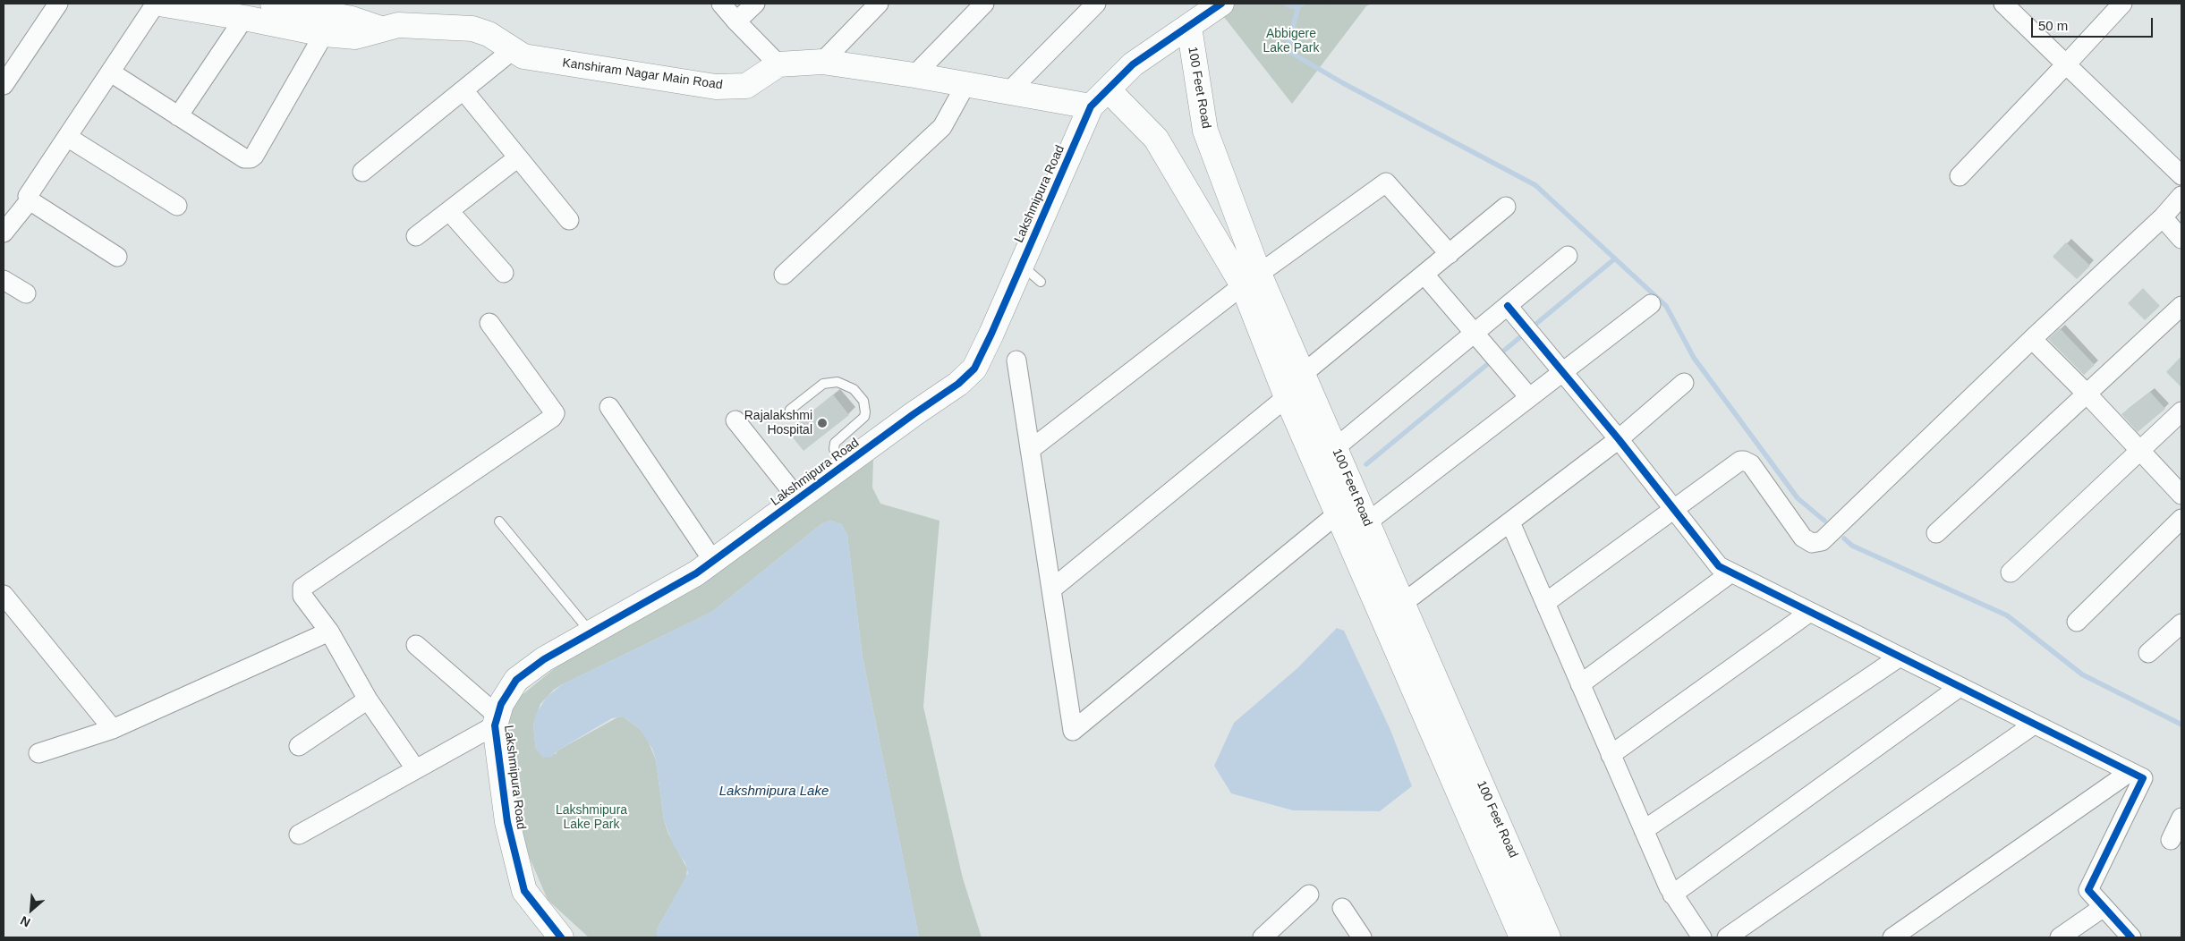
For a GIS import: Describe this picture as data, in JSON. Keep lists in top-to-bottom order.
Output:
{
  "streets": {
    "street": ["Kanshiram Nagar Main Road", "100 Feet Road", "Lakshmipura Road"]
  },
  "crossings": [
    ["100 Feet Road", "Lakshmipura Road"]
  ],
  "water": ["Lakshmipura Lake"],
  "parks": ["Abbigere Lake Park", "Lakshmipura Lake Park"],
  "places": ["Rajalakshmi Hospital"],
  "scale_bar": "50 m",
  "north": "bottom left"
}
